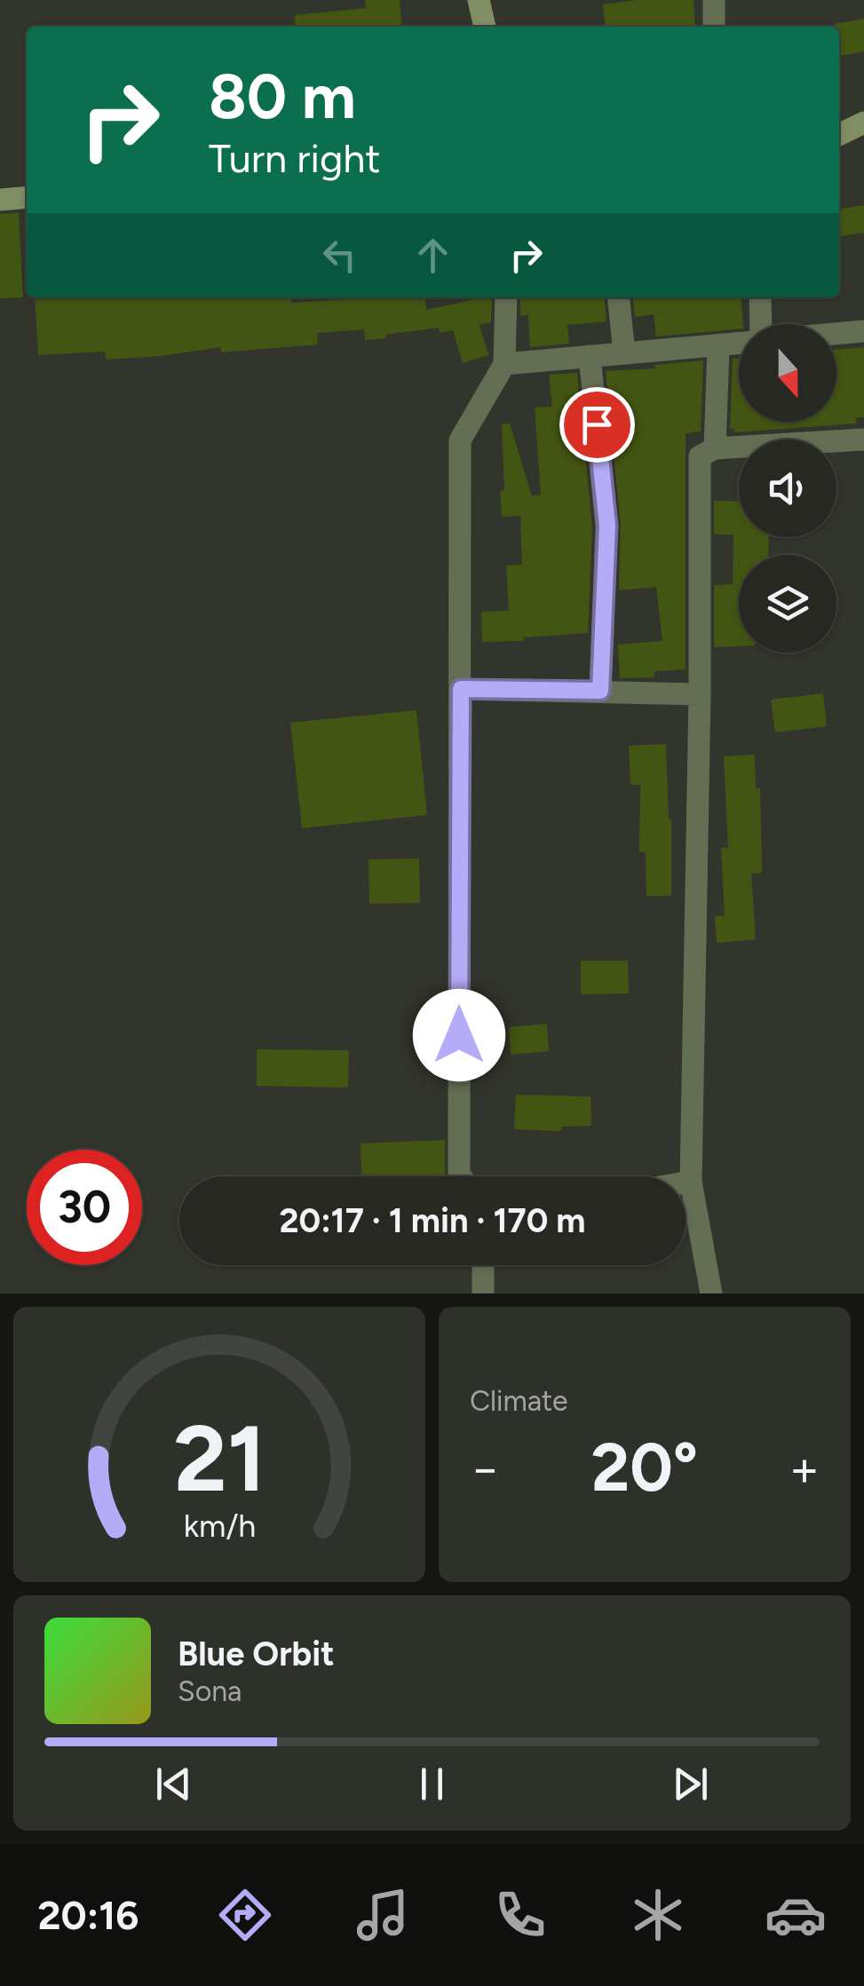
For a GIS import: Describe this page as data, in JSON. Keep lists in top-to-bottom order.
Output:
{
  "north": "bottom",
  "page": {
    "turn": ["80 m", "Turn right"],
    "limit": "30",
    "trip": "20:17 · 1 min · 170 m",
    "tile": "Climate",
    "heat": ["−", "20°", "+"],
    "song": ["Blue Orbit", "Sona"],
    "tabs": "20:16",
    "gauge": ["21", "km/h"]
  }
}
